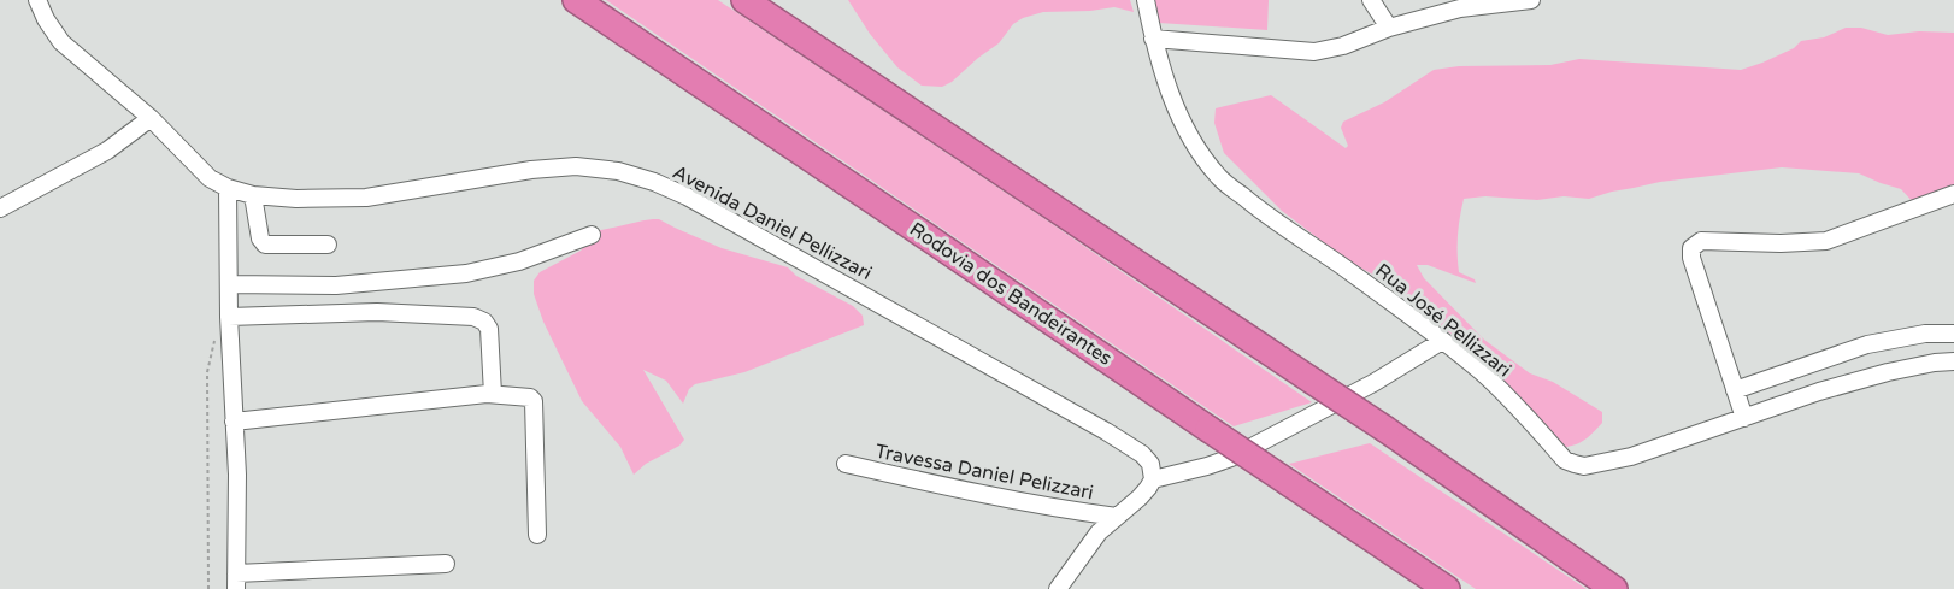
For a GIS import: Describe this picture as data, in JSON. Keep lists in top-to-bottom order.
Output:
{
  "streets": {
    "highway": ["Rodovia dos Bandeirantes"],
    "street": ["Avenida Daniel Pellizzari", "Rua José Pellizzari", "Travessa Daniel Pelizzari"]
  }
}
